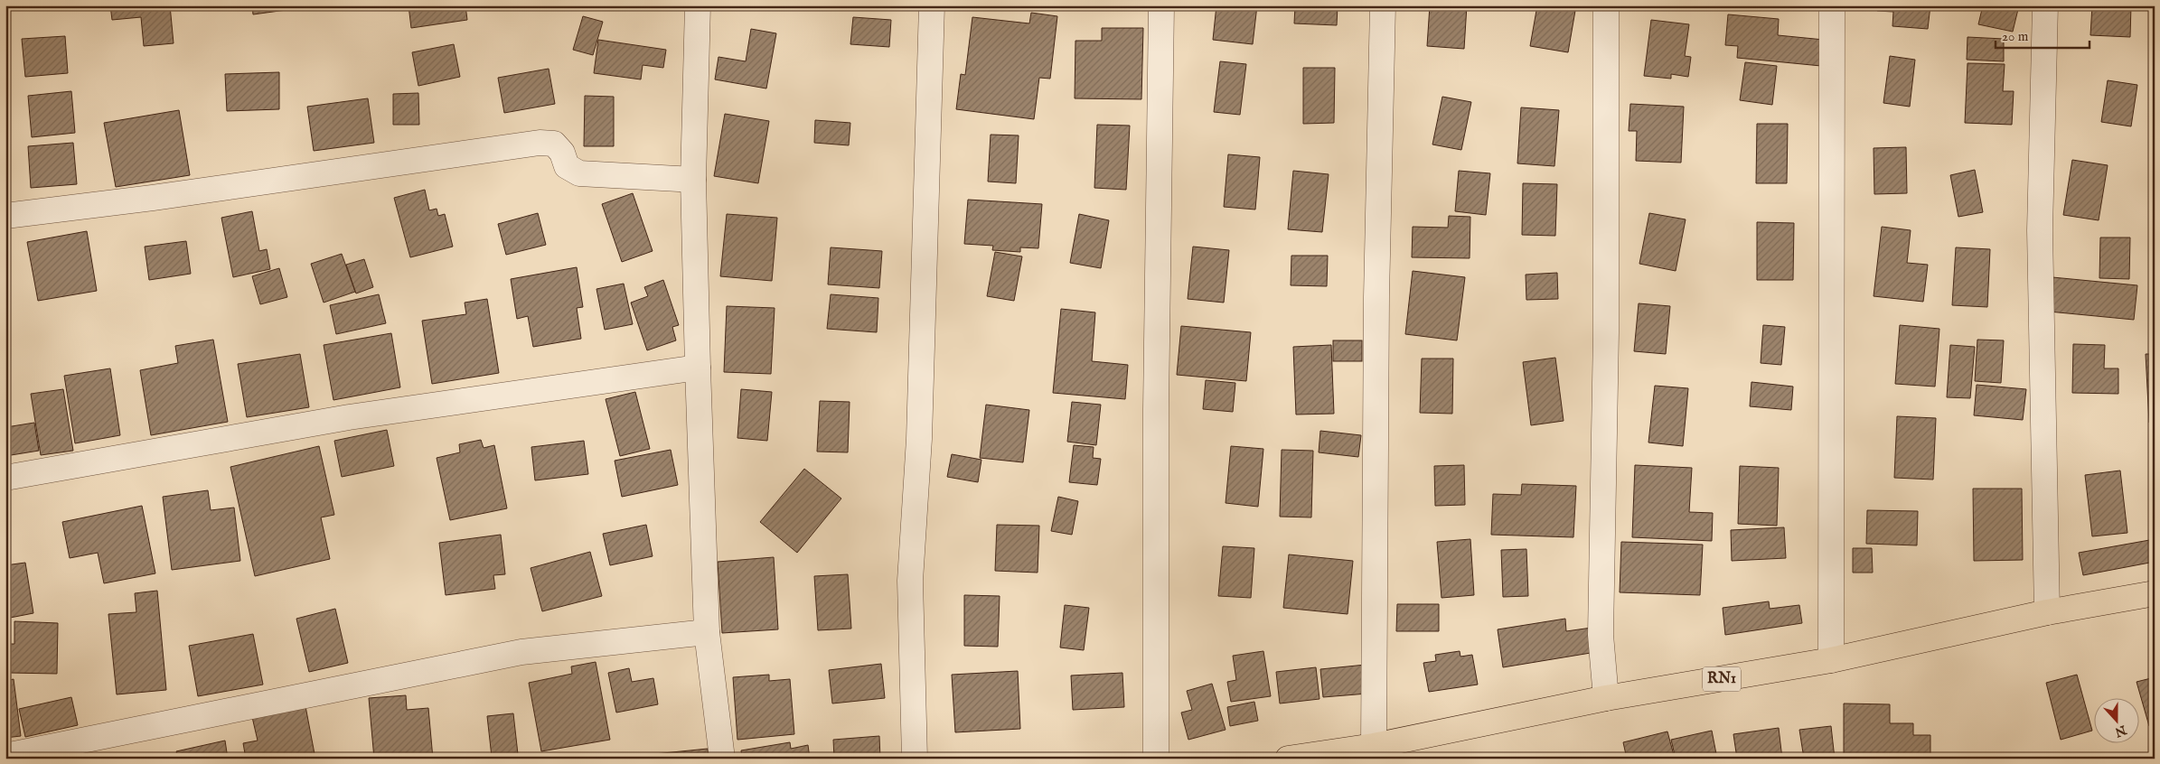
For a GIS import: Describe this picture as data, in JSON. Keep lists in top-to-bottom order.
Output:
{
  "streets": {
    "highway": ["RN1"]
  },
  "scale_bar": "20 m",
  "north": "bottom"
}
